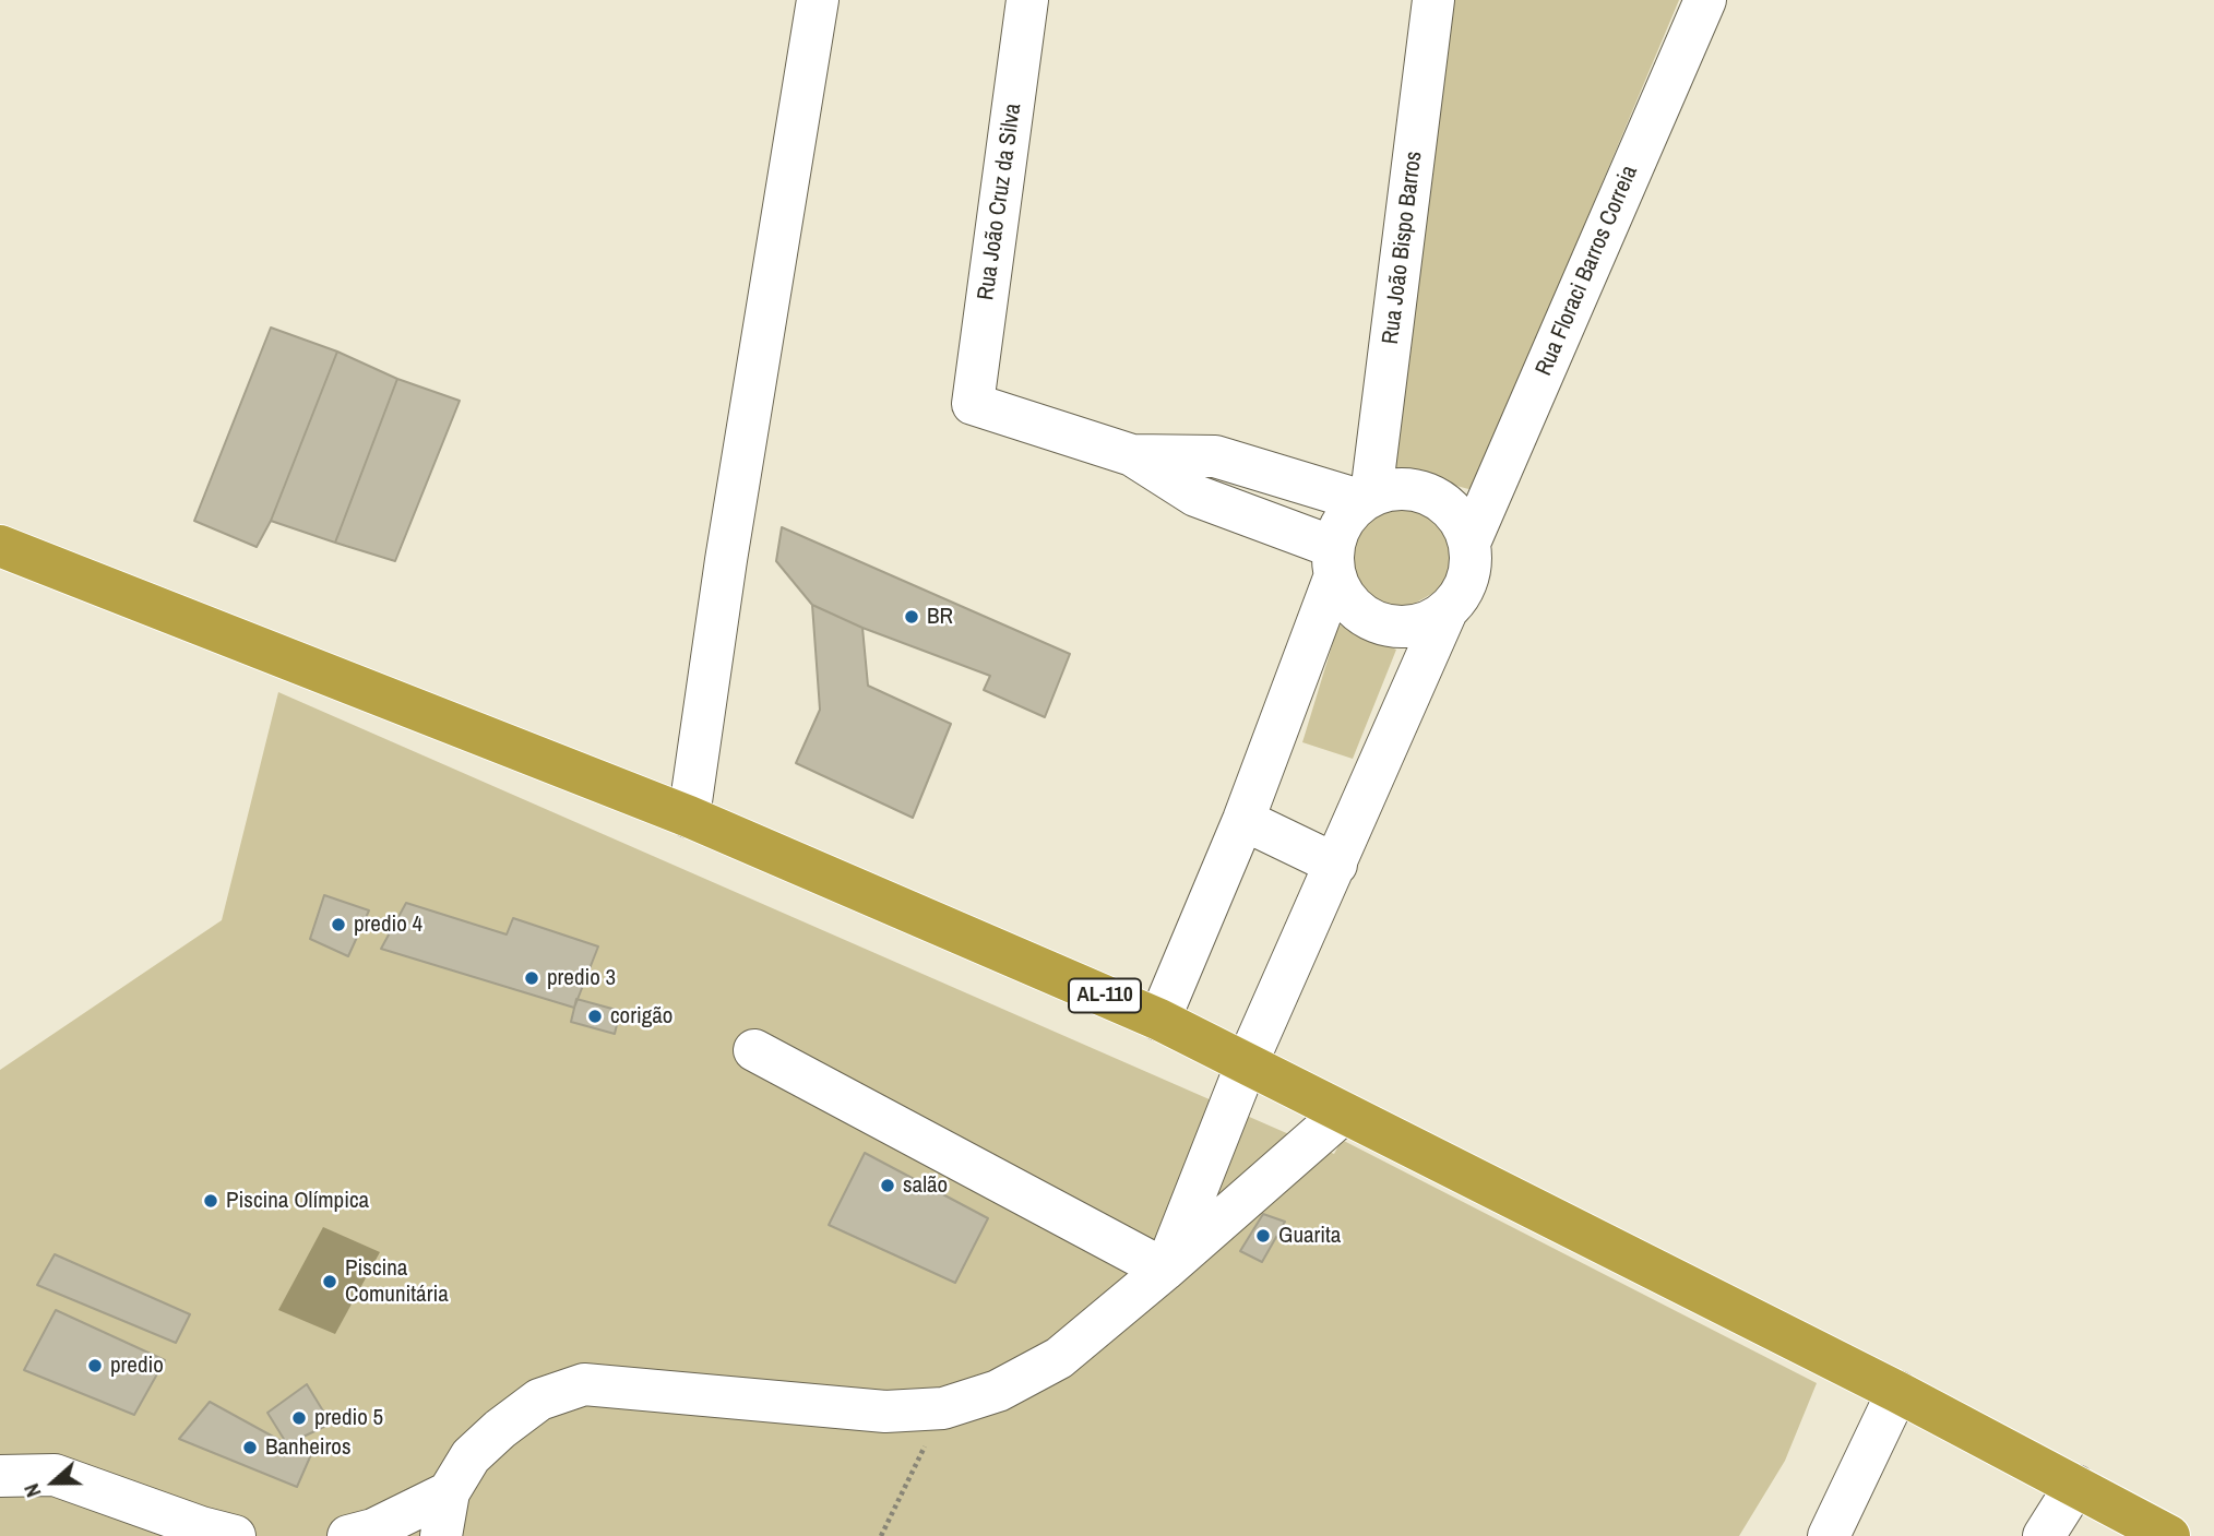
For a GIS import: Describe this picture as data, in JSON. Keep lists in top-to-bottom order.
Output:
{
  "streets": {
    "highway": ["AL-110"],
    "street": ["Rua João Cruz da Silva", "Rua João Bispo Barros", "Rua Floraci Barros Correia"]
  },
  "crossings": [
    ["Rua João Bispo Barros", "Rua Floraci Barros Correia"]
  ],
  "places": [
    "BR",
    "predio 4",
    "predio 3",
    "corigão",
    "salão",
    "Piscina Olímpica",
    "Guarita",
    "Piscina Comunitária",
    "predio",
    "predio 5",
    "Banheiros"
  ],
  "north": "left"
}
